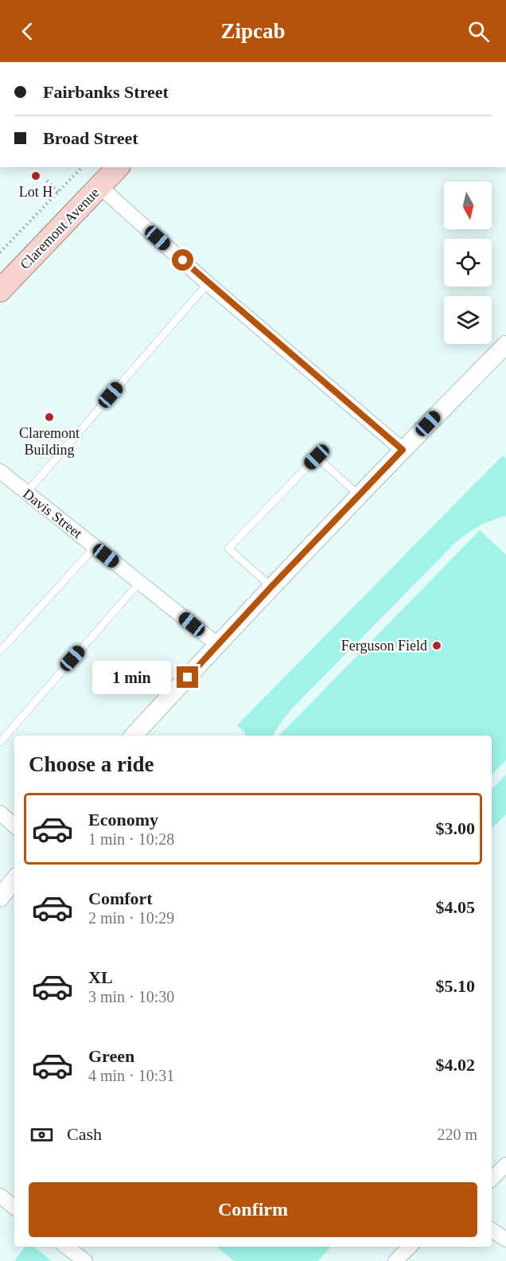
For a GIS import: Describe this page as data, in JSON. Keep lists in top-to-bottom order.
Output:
{
  "streets": {
    "main road": ["Claremont Avenue"],
    "street": ["Davis Street"]
  },
  "places": ["Lot H", "Claremont Building", "Ferguson Field"],
  "north": "bottom",
  "page": {
    "header": "Zipcab",
    "banner": ["Fairbanks Street", "Broad Street"],
    "bubble": "1 min",
    "heading": "Choose a ride",
    "list": [
      {
        "name": "Economy",
        "note": "1 min · 10:28",
        "value": "$3.00"
      },
      {
        "name": "Comfort",
        "note": "2 min · 10:29",
        "value": "$4.05"
      },
      {
        "name": "XL",
        "note": "3 min · 10:30",
        "value": "$5.10"
      },
      {
        "name": "Green",
        "note": "4 min · 10:31",
        "value": "$4.02"
      }
    ],
    "pay": ["Cash", "220 m"],
    "buttons": "Confirm"
  }
}
